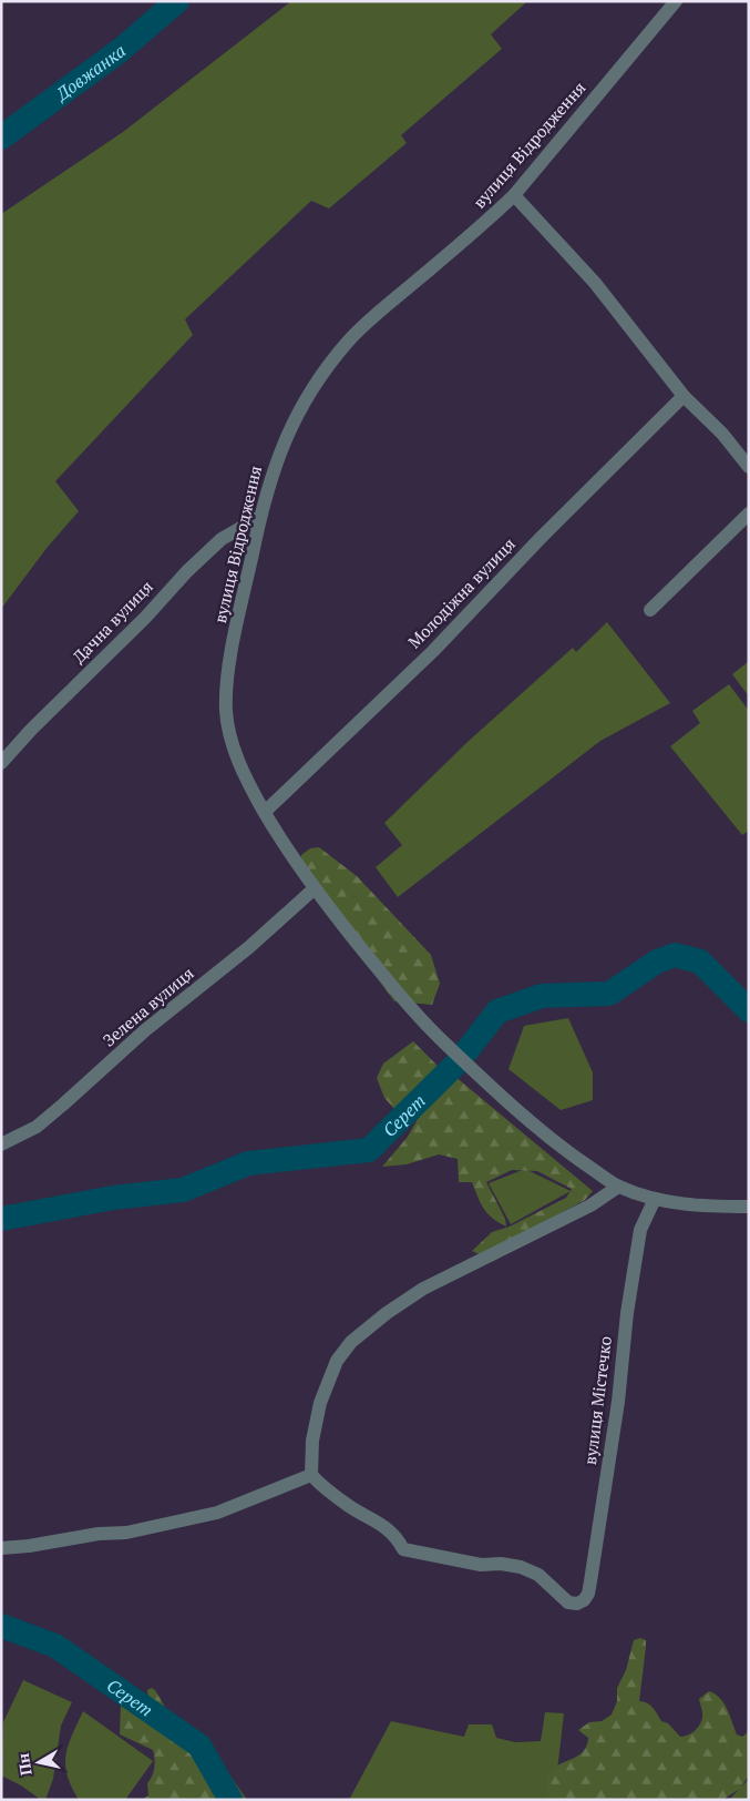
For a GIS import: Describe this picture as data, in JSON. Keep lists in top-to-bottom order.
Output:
{
  "streets": {
    "street": [
      "вулиця Відродження",
      "Молодіжна вулиця",
      "Дачна вулиця",
      "Зелена вулиця",
      "вулиця Містечко"
    ]
  },
  "crossings": [
    ["вулиця Відродження", "Молодіжна вулиця"],
    ["вулиця Відродження", "Дачна вулиця"],
    ["вулиця Відродження", "Зелена вулиця"],
    ["вулиця Відродження", "вулиця Містечко"]
  ],
  "water": ["Довжанка", "Серет"],
  "north": "left"
}
